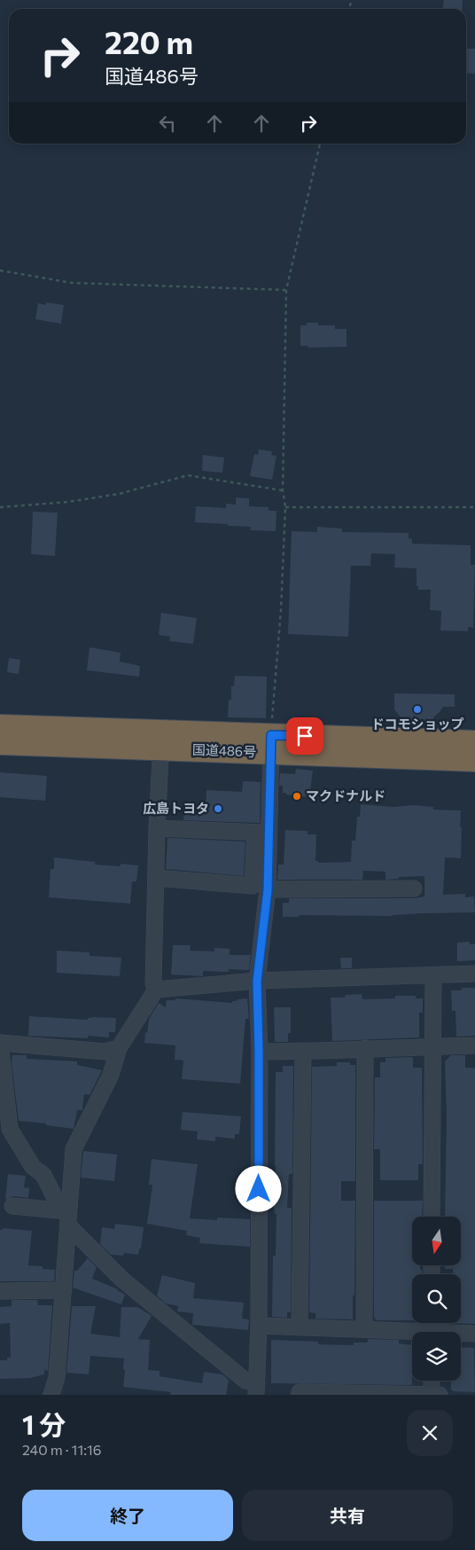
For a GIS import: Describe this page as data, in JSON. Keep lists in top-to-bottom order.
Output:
{
  "streets": {
    "highway": ["国道486号"]
  },
  "places": ["ドコモショップ", "マクドナルド", "広島トヨタ"],
  "north": "bottom",
  "page": {
    "turn": ["220 m", "国道486号"],
    "heading": ["1 分", "240 m · 11:16"],
    "buttons": ["終了", "共有"]
  }
}
